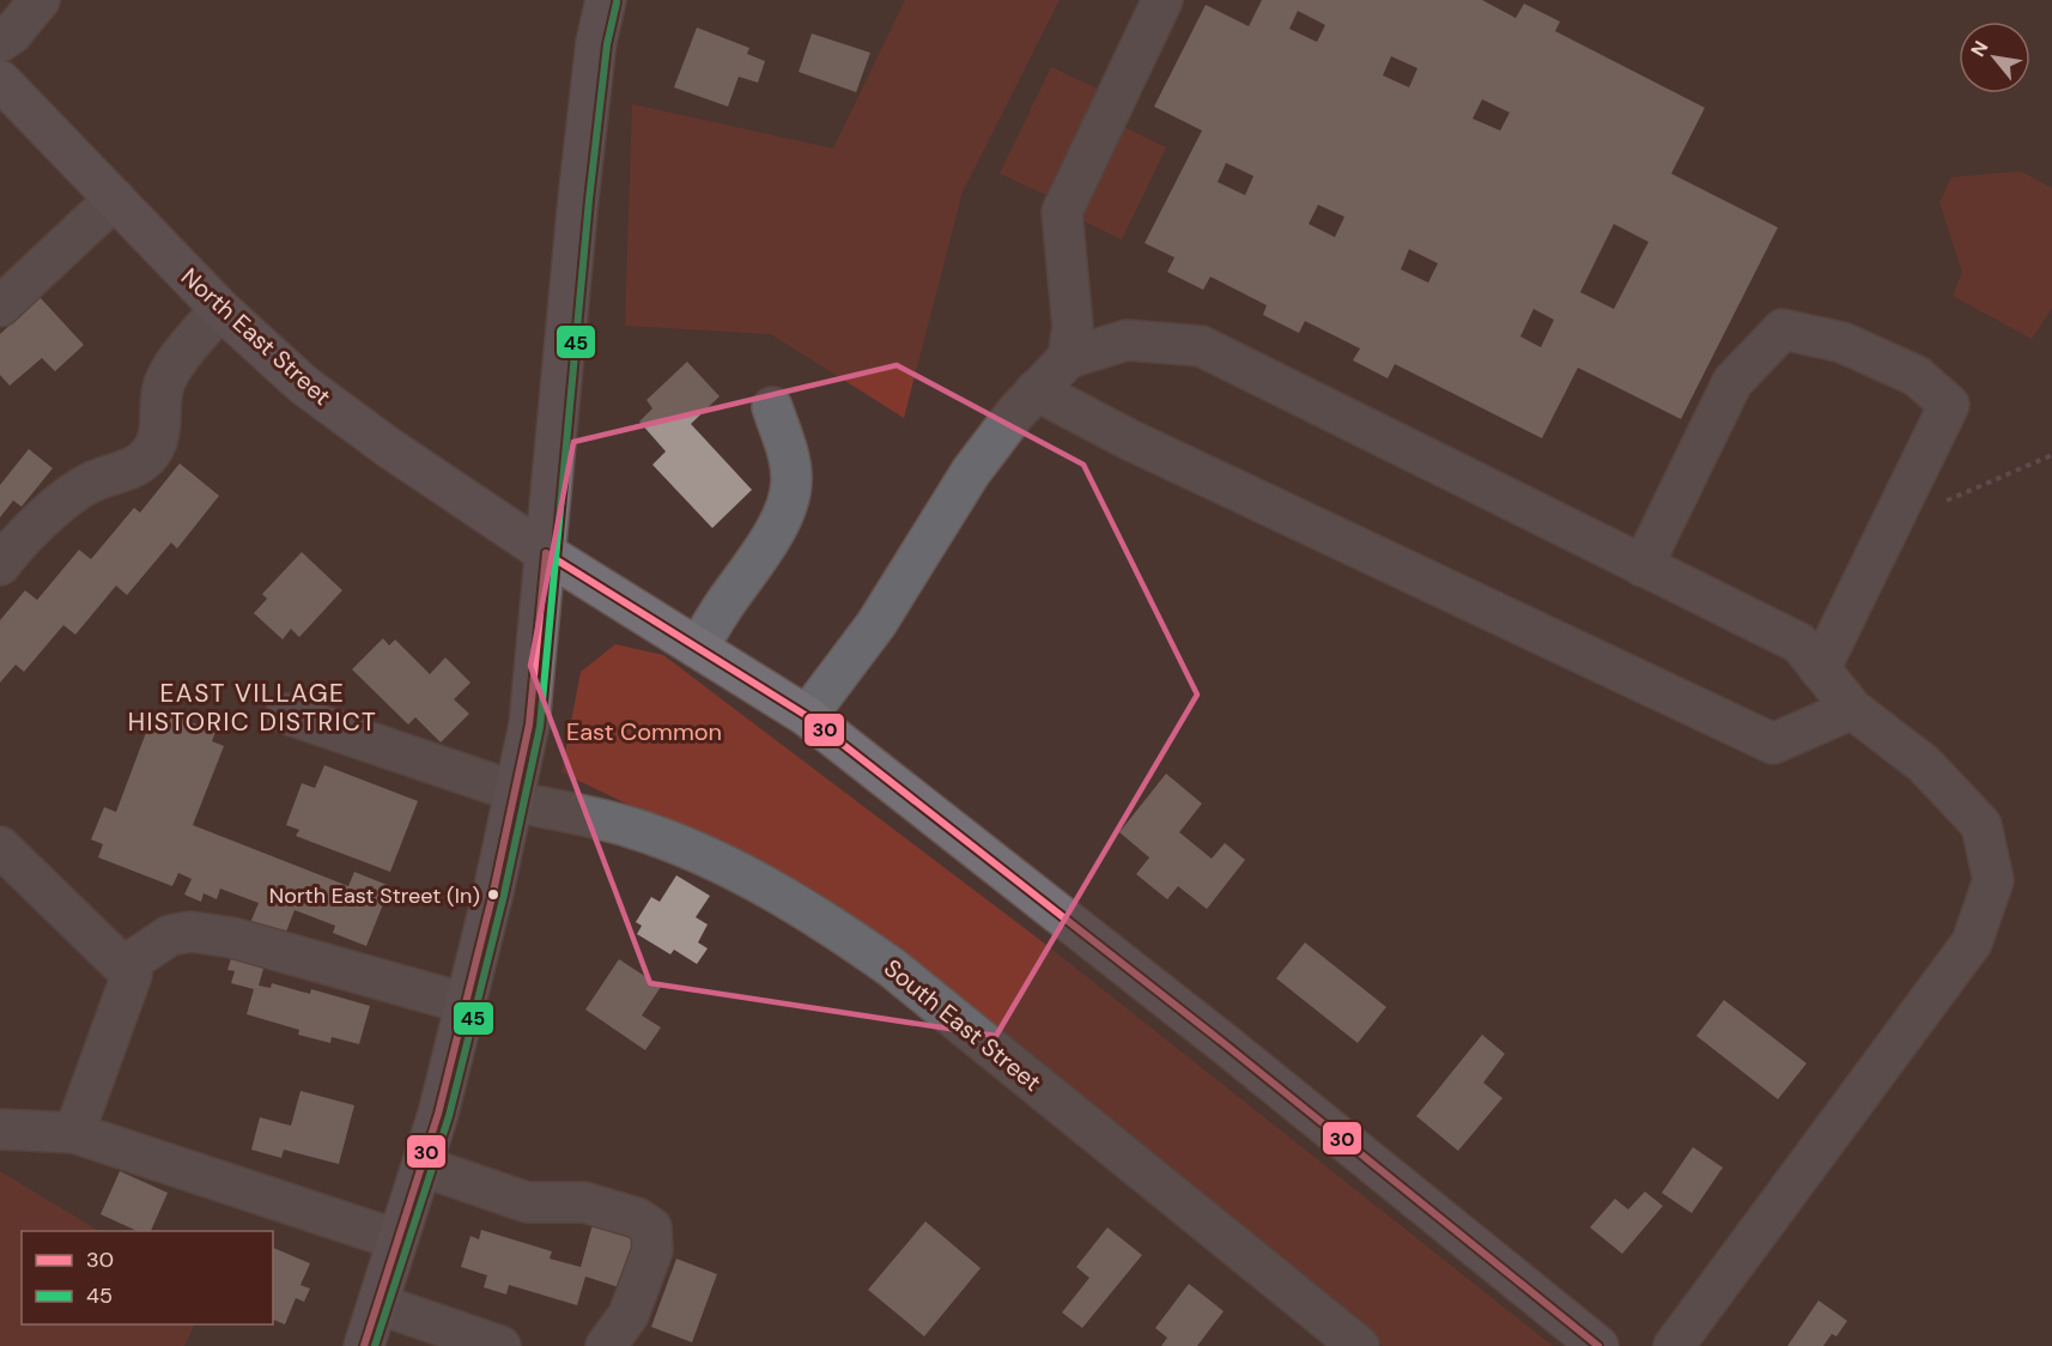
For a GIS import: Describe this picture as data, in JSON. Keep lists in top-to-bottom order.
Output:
{
  "streets": {
    "main road": ["North East Street"],
    "street": ["South East Street"]
  },
  "districts": ["EAST VILLAGE HISTORIC DISTRICT"],
  "parks": ["East Common"],
  "places": ["North East Street (In)"],
  "lines": ["transit line 45", "transit line 30"],
  "legend": ["30", "45"],
  "north": "top left"
}
